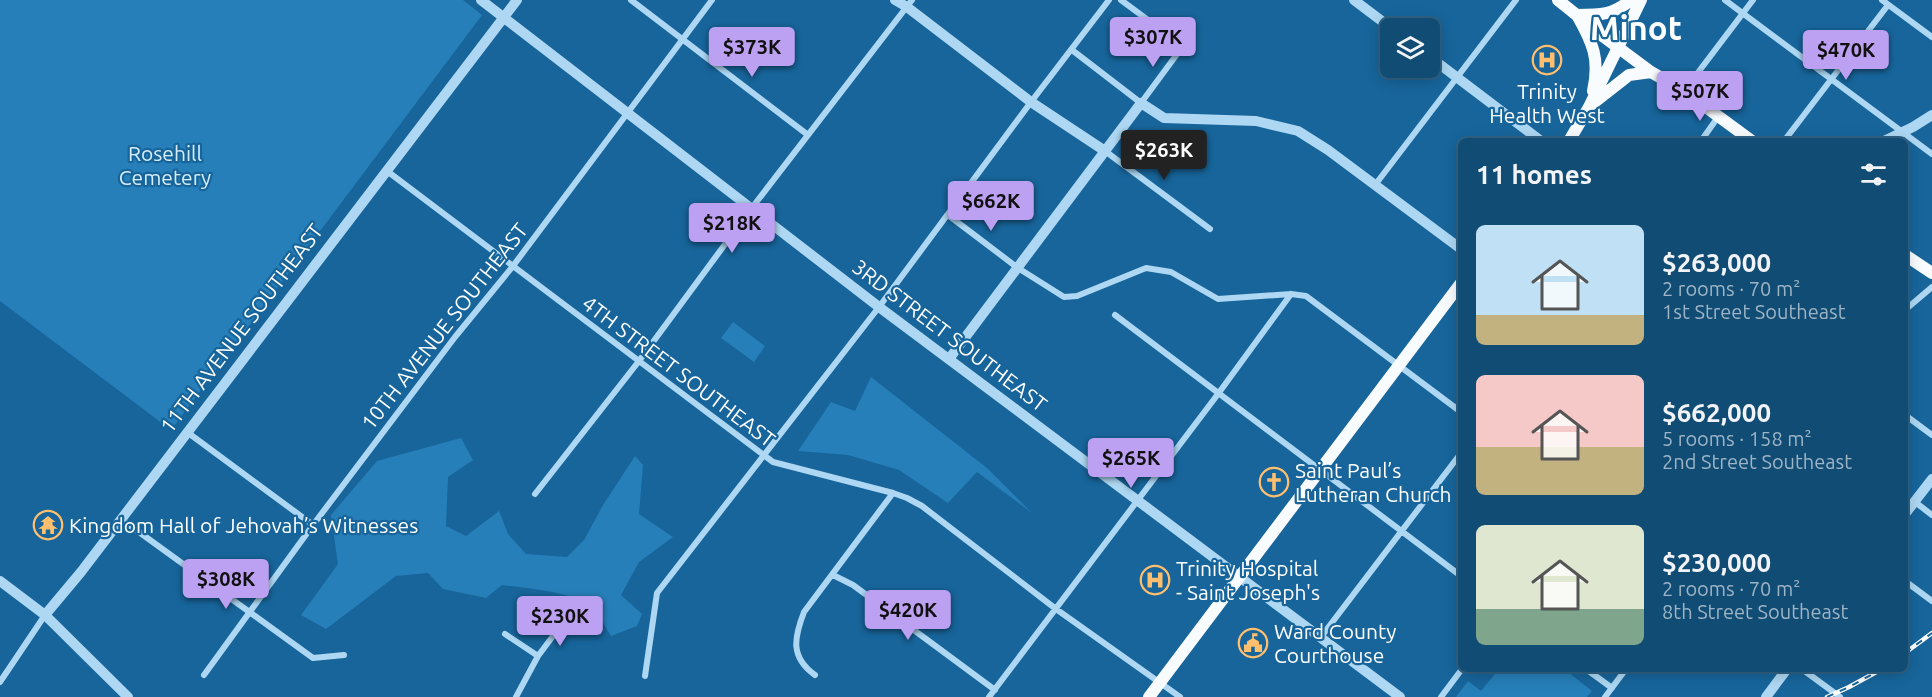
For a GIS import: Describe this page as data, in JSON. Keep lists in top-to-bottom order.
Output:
{
  "streets": {
    "street": [
      "10TH AVENUE SOUTHEAST",
      "11TH AVENUE SOUTHEAST",
      "3RD STREET SOUTHEAST",
      "4TH STREET SOUTHEAST"
    ]
  },
  "crossings": [
    ["10TH AVENUE SOUTHEAST", "3RD STREET SOUTHEAST"],
    ["10TH AVENUE SOUTHEAST", "4TH STREET SOUTHEAST"],
    ["11TH AVENUE SOUTHEAST", "3RD STREET SOUTHEAST"],
    ["11TH AVENUE SOUTHEAST", "4TH STREET SOUTHEAST"]
  ],
  "districts": ["Minot"],
  "parks": ["Rosehill Cemetery"],
  "places": {
    "hospital": ["Trinity Health West", "Trinity Hospital - Saint Joseph's"],
    "church": ["Saint Paul’s Lutheran Church"],
    "temple": ["Kingdom Hall of Jehovah’s Witnesses"],
    "public building": ["Ward County Courthouse"]
  },
  "page": {
    "price": [
      "$307K",
      "$373K",
      "$470K",
      "$507K",
      "$263K",
      "$662K",
      "$218K",
      "$265K",
      "$308K",
      "$420K",
      "$230K"
    ],
    "heading": "11 homes",
    "list": [
      {
        "name": "$263,000",
        "note": "2 rooms · 70 m² · 1st Street Southeast"
      },
      {
        "name": "$662,000",
        "note": "5 rooms · 158 m² · 2nd Street Southeast"
      },
      {
        "name": "$230,000",
        "note": "2 rooms · 70 m² · 8th Street Southeast"
      }
    ]
  }
}
